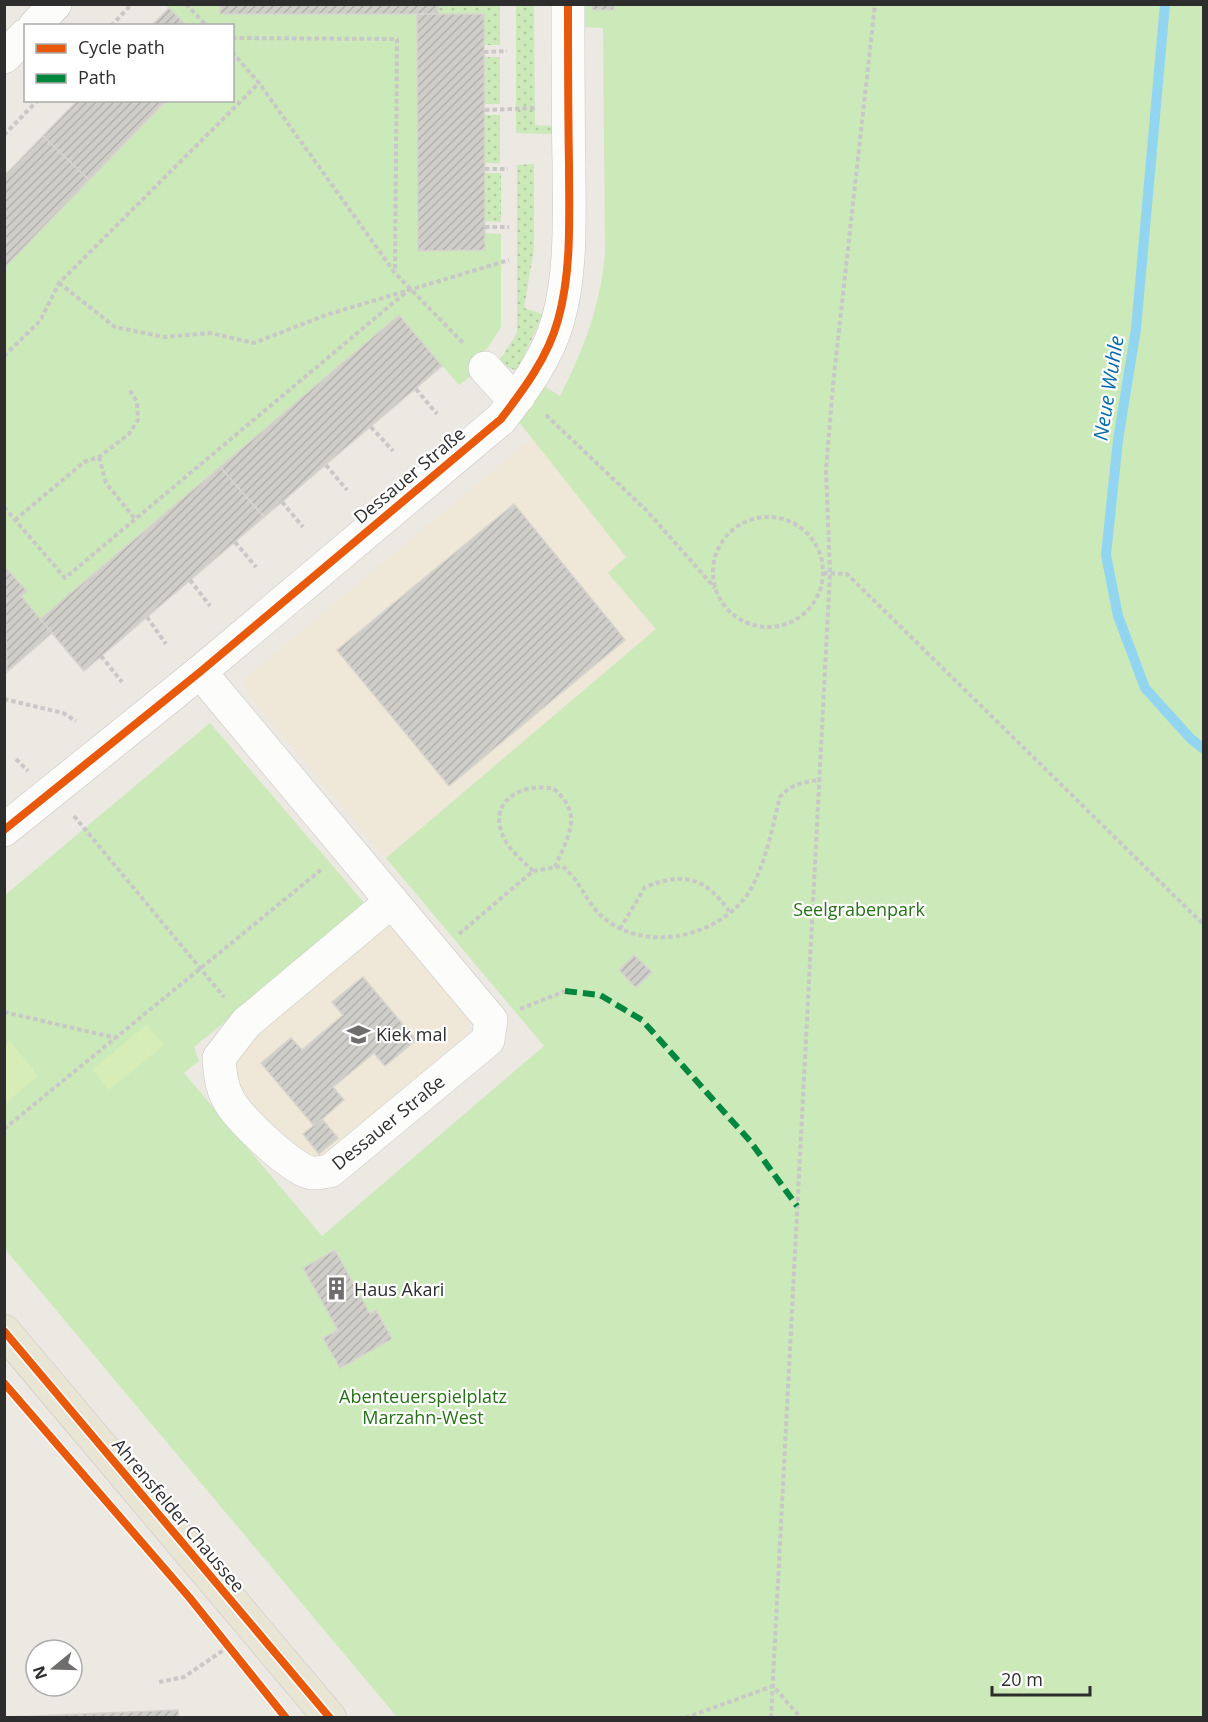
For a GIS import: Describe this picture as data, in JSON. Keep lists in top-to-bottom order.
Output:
{
  "streets": {
    "main road": ["Ahrensfelder Chaussee"],
    "street": ["Dessauer Straße"]
  },
  "water": ["Neue Wuhle"],
  "parks": ["Seelgrabenpark", "Abenteuerspielplatz Marzahn-West"],
  "places": {
    "school or university": ["Kiek mal"],
    "building": ["Haus Akari"]
  },
  "legend": ["Cycle path", "Path"],
  "scale_bar": "20 m",
  "north": "left"
}
